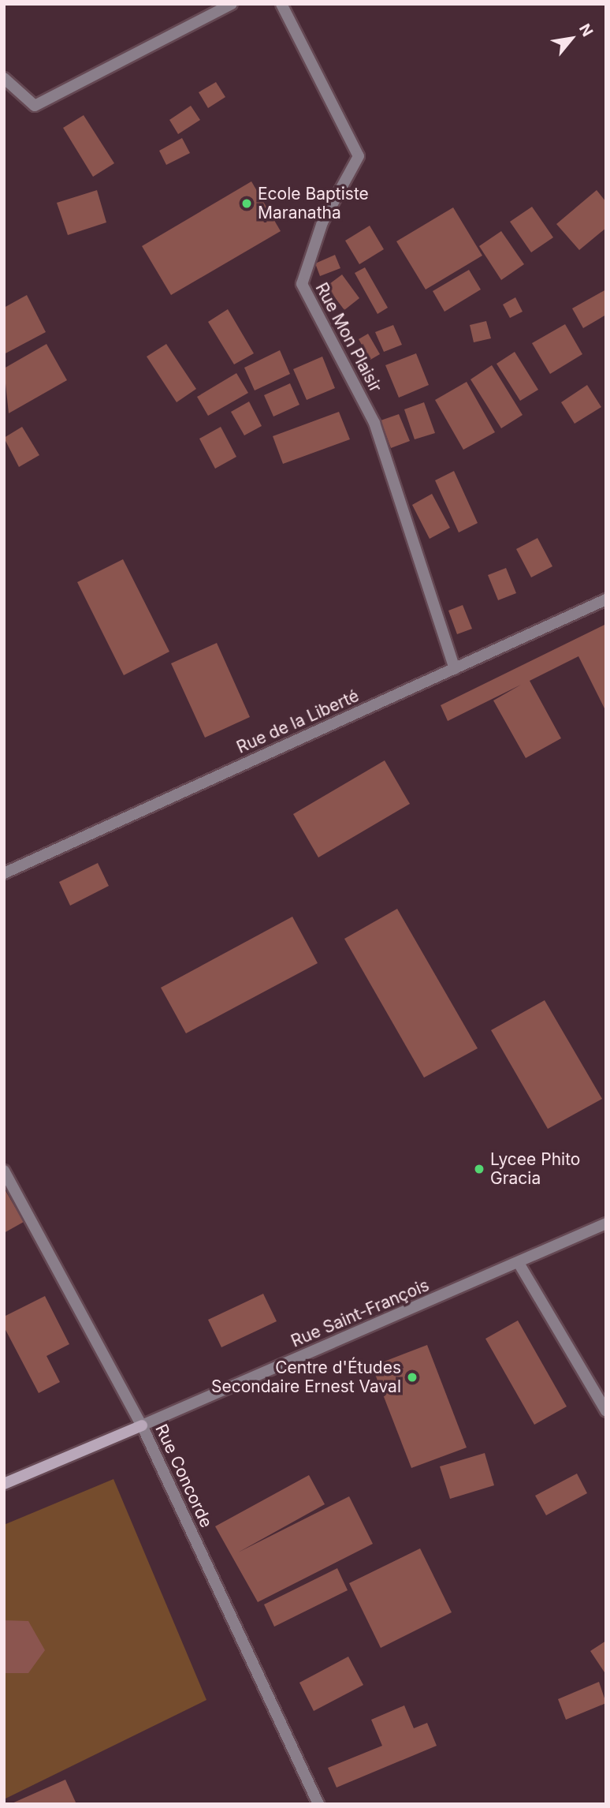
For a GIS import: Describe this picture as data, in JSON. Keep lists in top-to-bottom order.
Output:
{
  "streets": {
    "street": [
      "Rue Mon Plaisir",
      "Rue de la Liberté",
      "Rue Saint-François",
      "Rue Concorde"
    ]
  },
  "crossings": [
    ["Rue Mon Plaisir", "Rue de la Liberté"],
    ["Rue Saint-François", "Rue Concorde"]
  ],
  "places": ["Ecole Baptiste Maranatha", "Lycee Phito Gracia", "Centre d'Études Secondaire Ernest Vaval"],
  "north": "top right"
}
